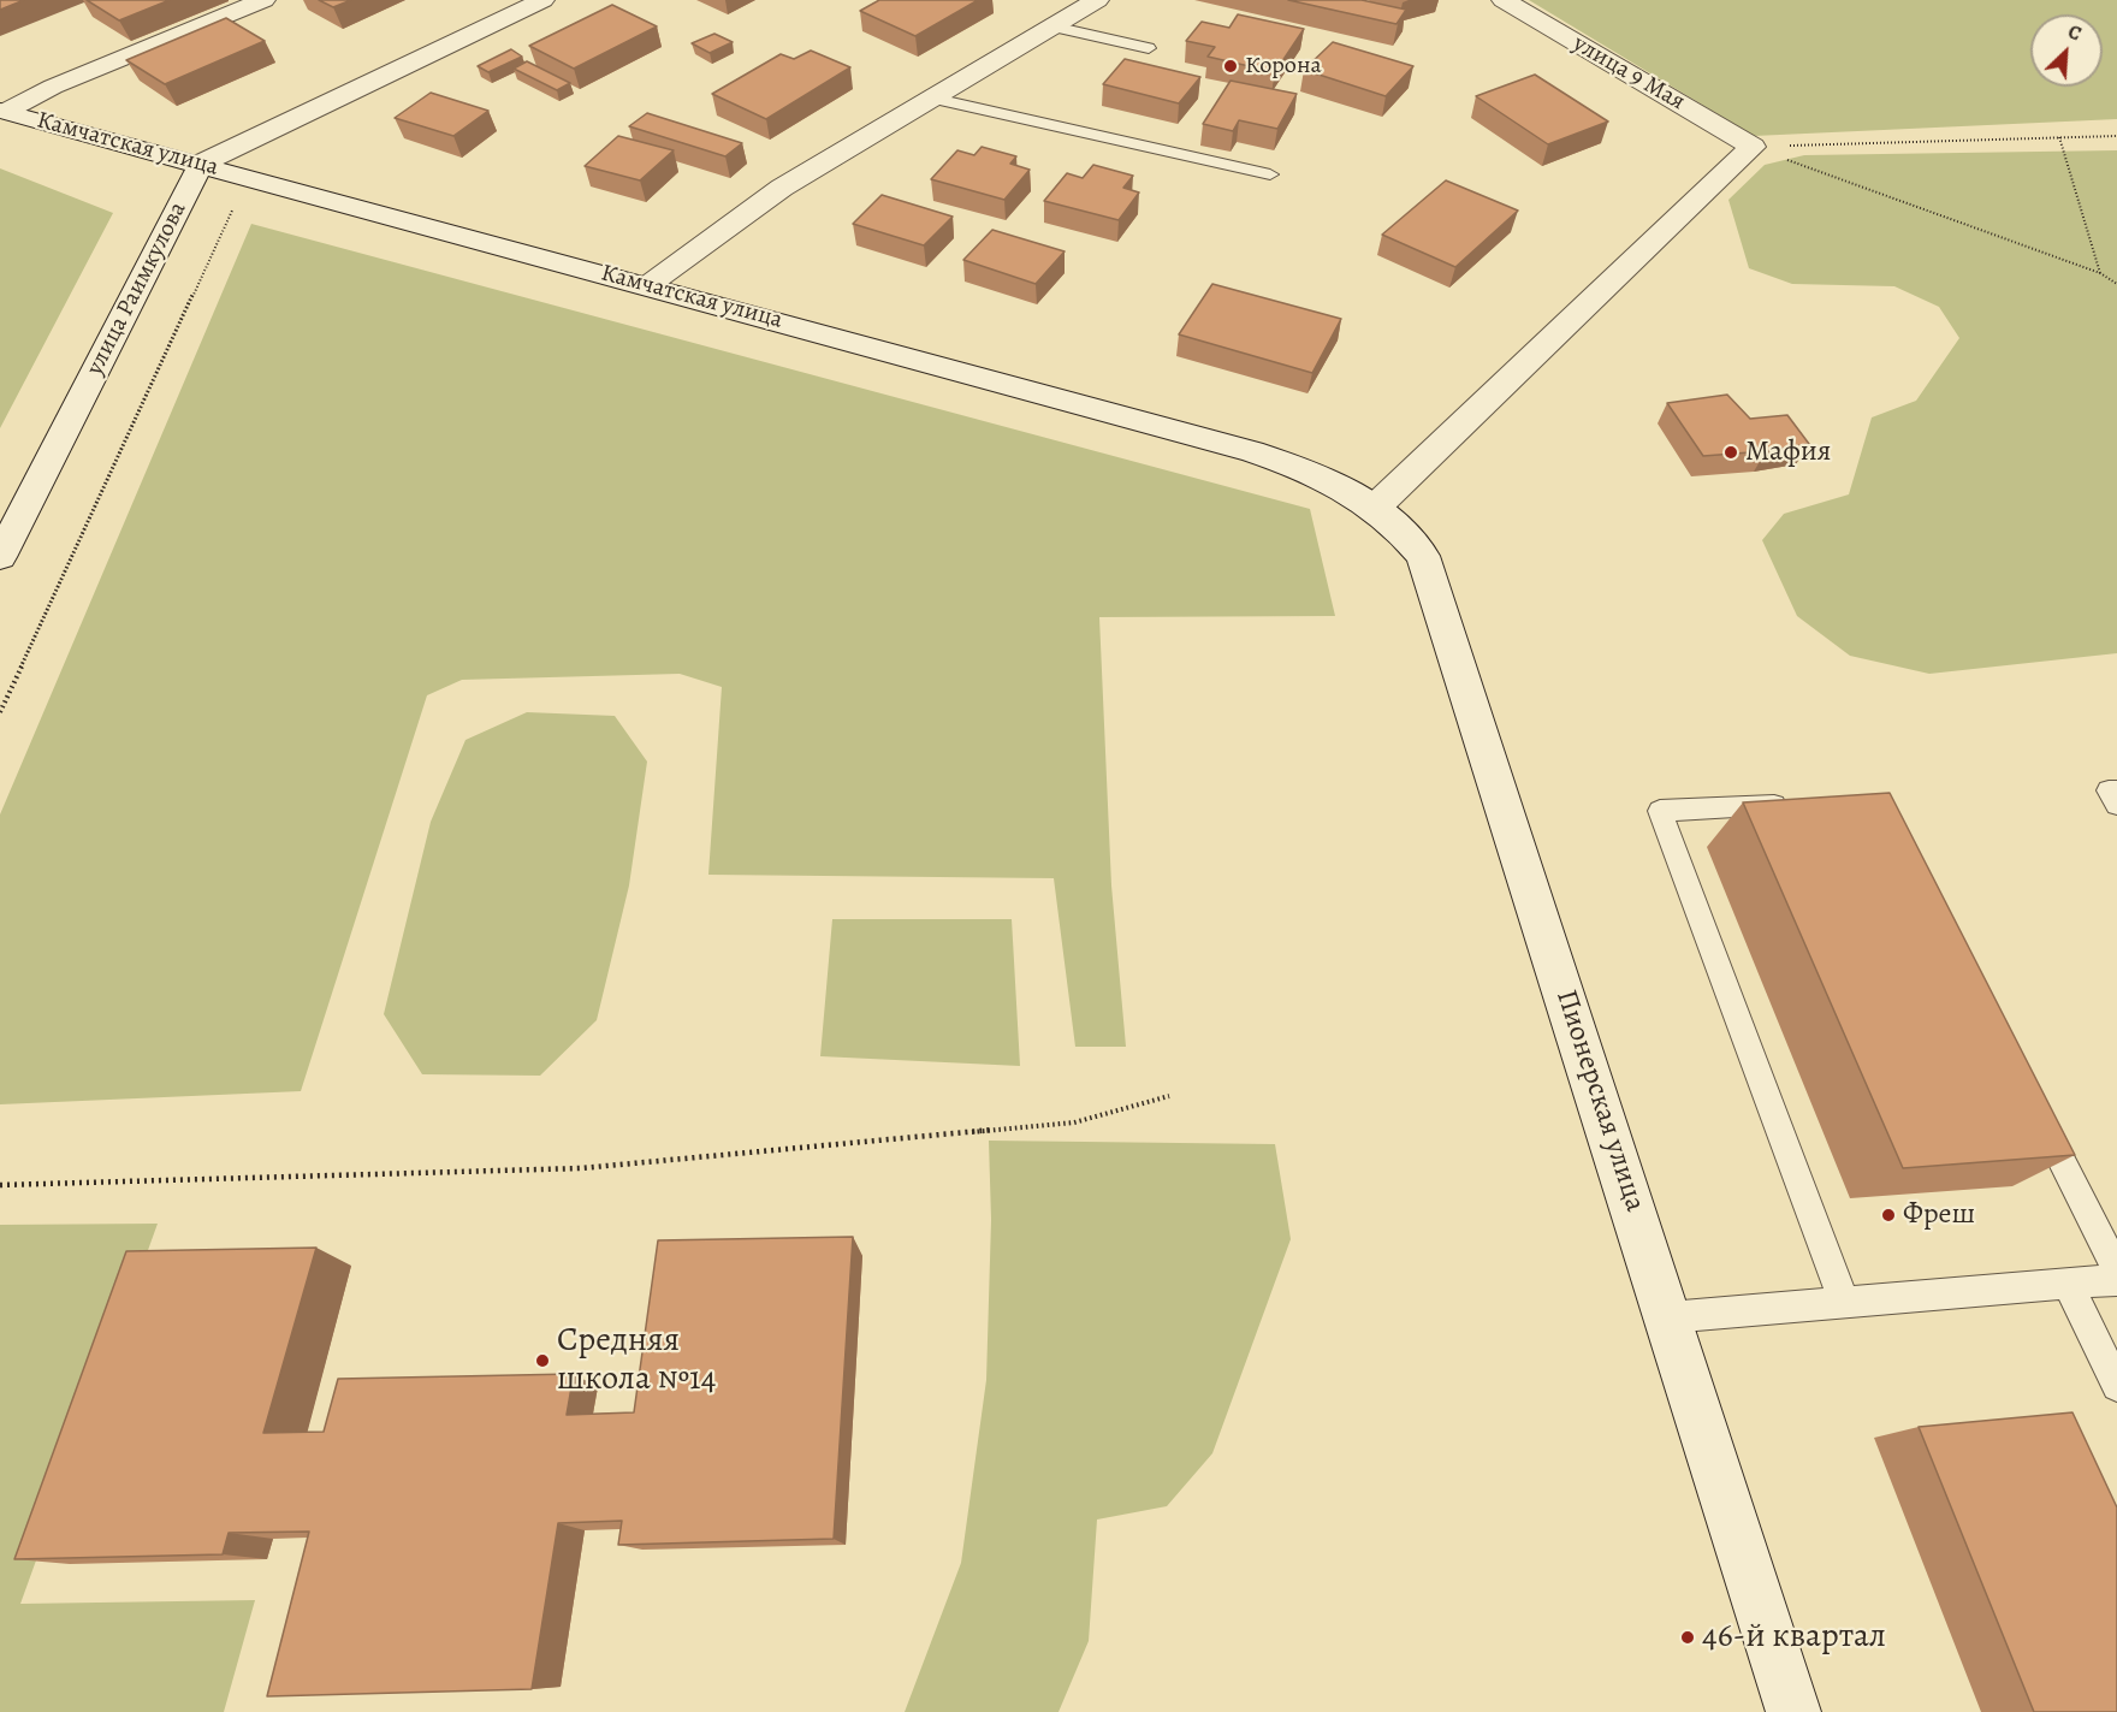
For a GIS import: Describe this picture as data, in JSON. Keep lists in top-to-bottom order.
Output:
{
  "streets": {
    "street": [
      "улица 9 Мая",
      "Камчатская улица",
      "улица Раимкулова",
      "Пионерская улица"
    ]
  },
  "crossings": [
    ["Камчатская улица", "улица Раимкулова"],
    ["Камчатская улица", "Пионерская улица"]
  ],
  "places": [
    "Корона",
    "Мафия",
    "Фреш",
    "Средняя школа №14",
    "46-й квартал"
  ],
  "north": "top right"
}
